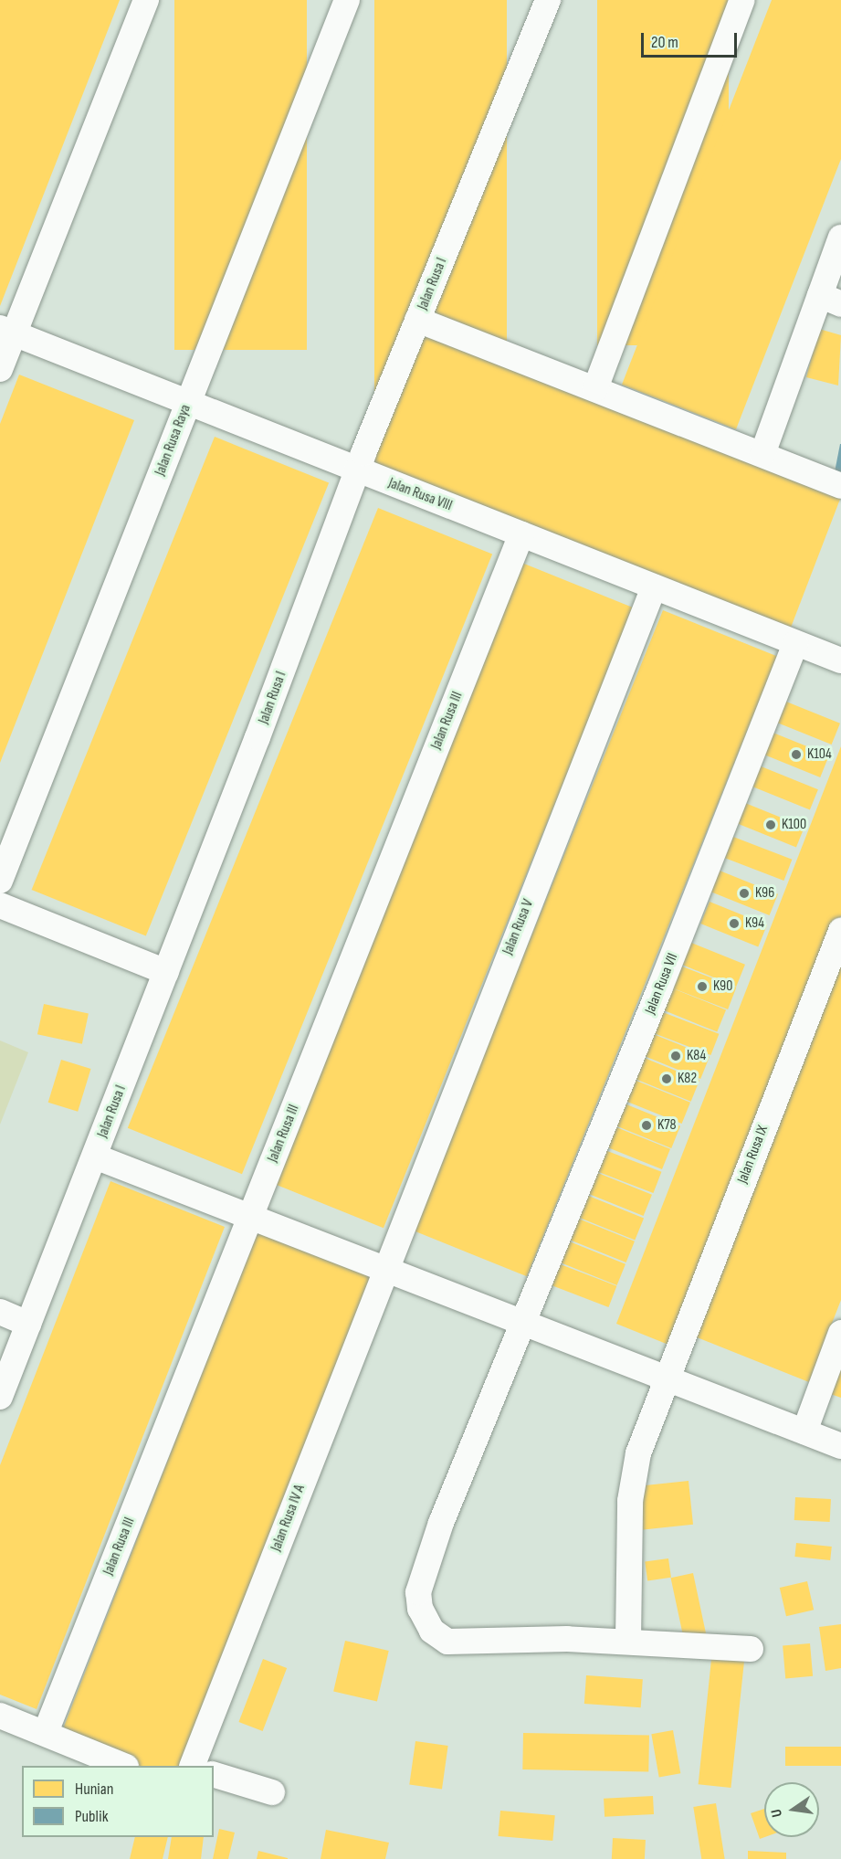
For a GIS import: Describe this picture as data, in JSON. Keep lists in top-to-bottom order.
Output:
{
  "streets": {
    "street": [
      "Jalan Rusa I",
      "Jalan Rusa Raya",
      "Jalan Rusa VIII",
      "Jalan Rusa III",
      "Jalan Rusa V",
      "Jalan Rusa VII",
      "Jalan Rusa IX",
      "Jalan Rusa IV A"
    ]
  },
  "crossings": [
    ["Jalan Rusa I", "Jalan Rusa VIII"],
    ["Jalan Rusa Raya", "Jalan Rusa VIII"],
    ["Jalan Rusa VIII", "Jalan Rusa III"],
    ["Jalan Rusa VIII", "Jalan Rusa V"],
    ["Jalan Rusa VIII", "Jalan Rusa VII"],
    ["Jalan Rusa V", "Jalan Rusa IV A"],
    ["Jalan Rusa VII", "Jalan Rusa IX"]
  ],
  "places": [
    "K104",
    "K100",
    "K96",
    "K94",
    "K90",
    "K84",
    "K82",
    "K78"
  ],
  "legend": ["Hunian", "Publik"],
  "scale_bar": "20 m",
  "north": "left"
}
